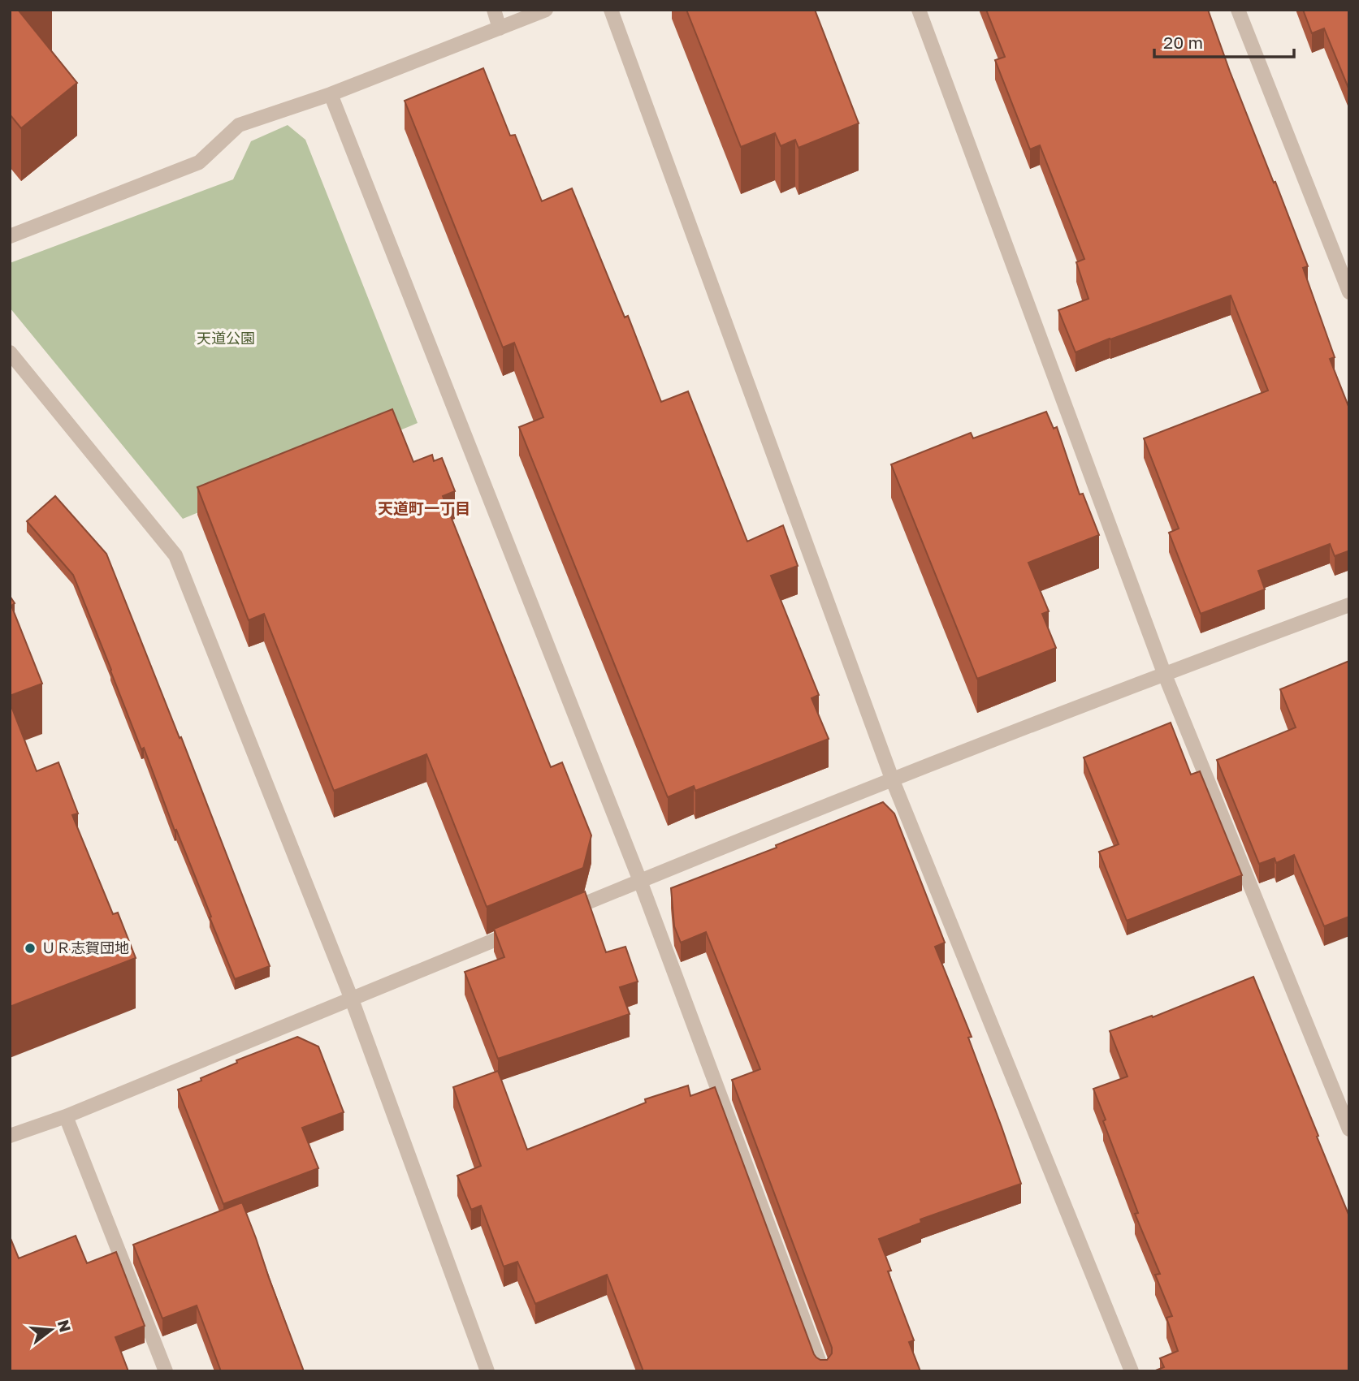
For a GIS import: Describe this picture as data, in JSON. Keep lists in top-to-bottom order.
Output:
{
  "districts": ["天道町一丁目"],
  "parks": ["天道公園"],
  "places": ["ＵＲ志賀団地"],
  "scale_bar": "20 m",
  "north": "right"
}
